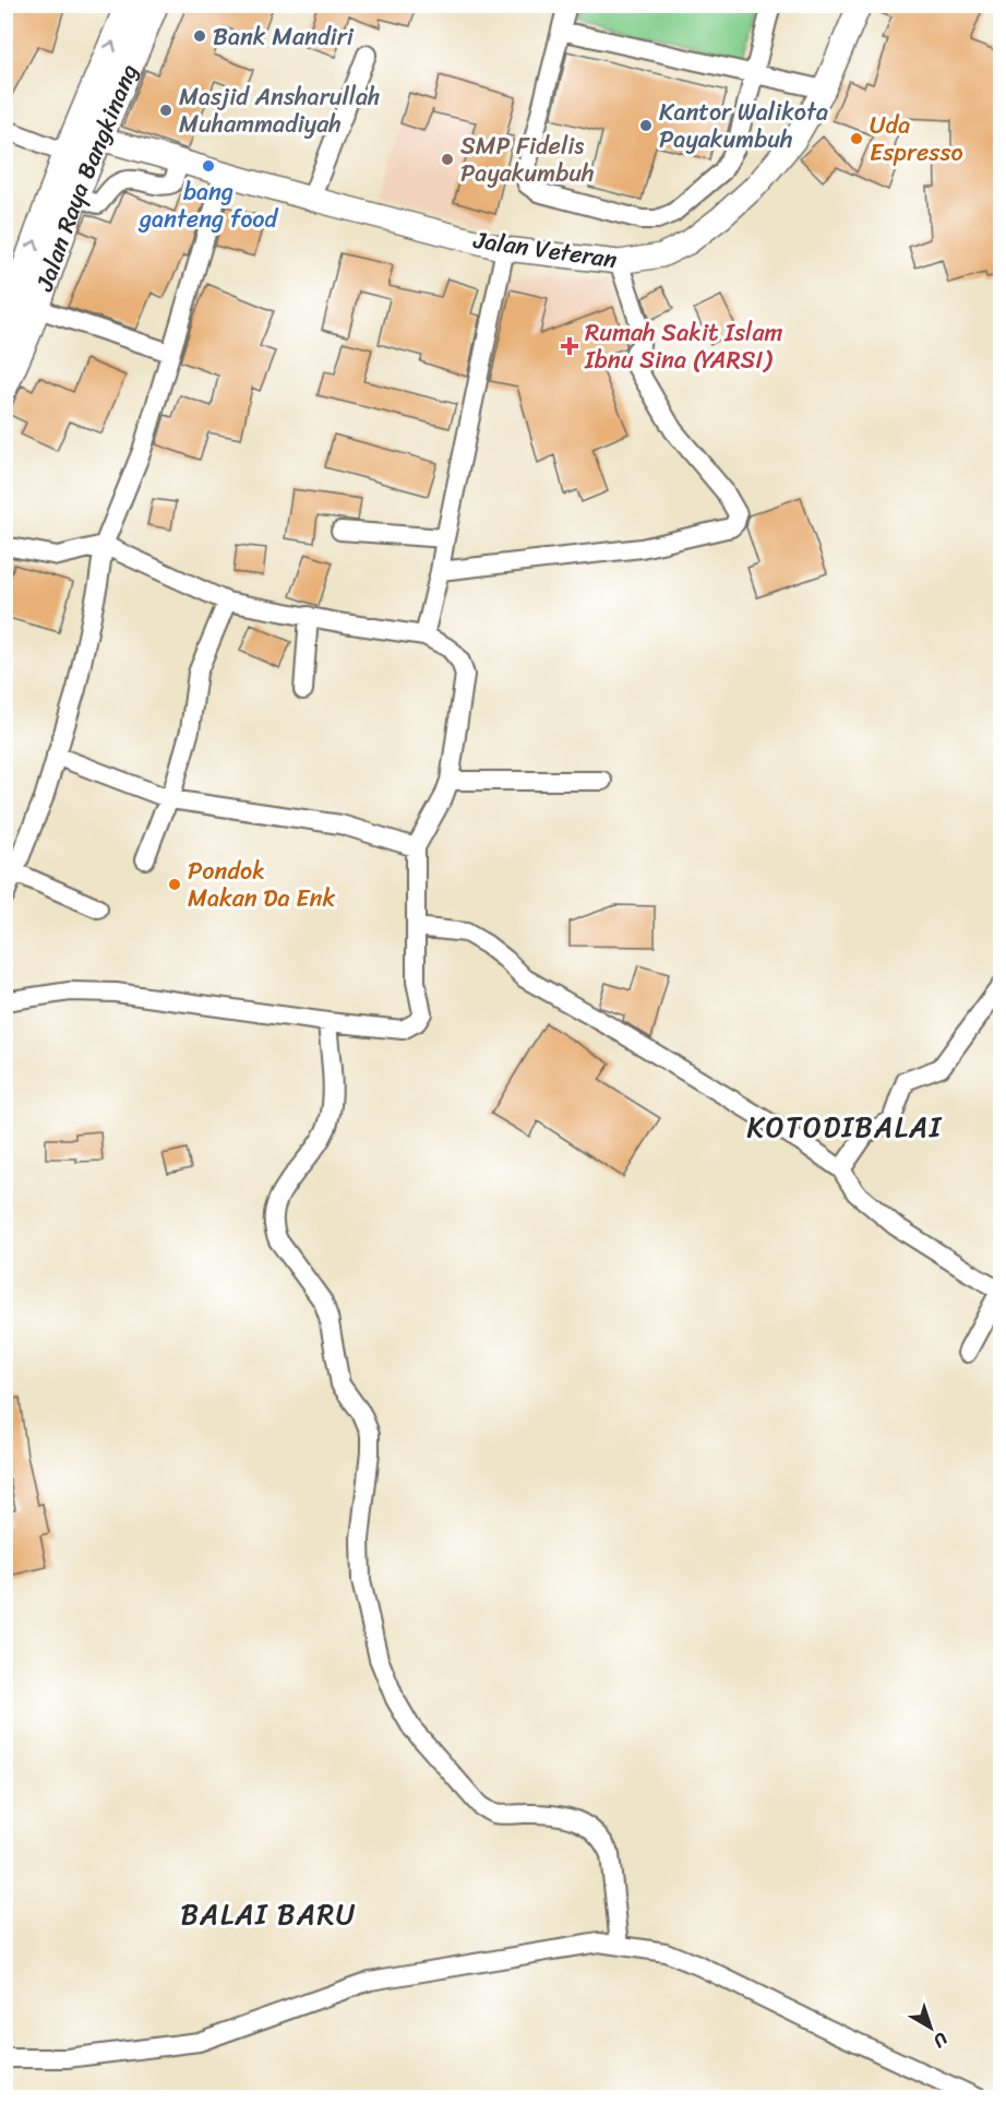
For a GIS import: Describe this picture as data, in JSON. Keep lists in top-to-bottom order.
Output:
{
  "streets": {
    "highway": ["Jalan Raya Bangkinang"],
    "main road": ["Jalan Veteran"]
  },
  "crossings": [
    ["Jalan Raya Bangkinang", "Jalan Veteran"]
  ],
  "districts": ["KOTODIBALAI", "BALAI BARU"],
  "places": {
    "other": [
      "Bank Mandiri",
      "Masjid Ansharullah Muhammadiyah",
      "Kantor Walikota Payakumbuh",
      "Uda Espresso",
      "SMP Fidelis Payakumbuh",
      "bang ganteng food",
      "Pondok Makan Da Enk"
    ],
    "health": ["Rumah Sakit Islam Ibnu Sina (YARSI)"]
  },
  "north": "bottom right"
}
